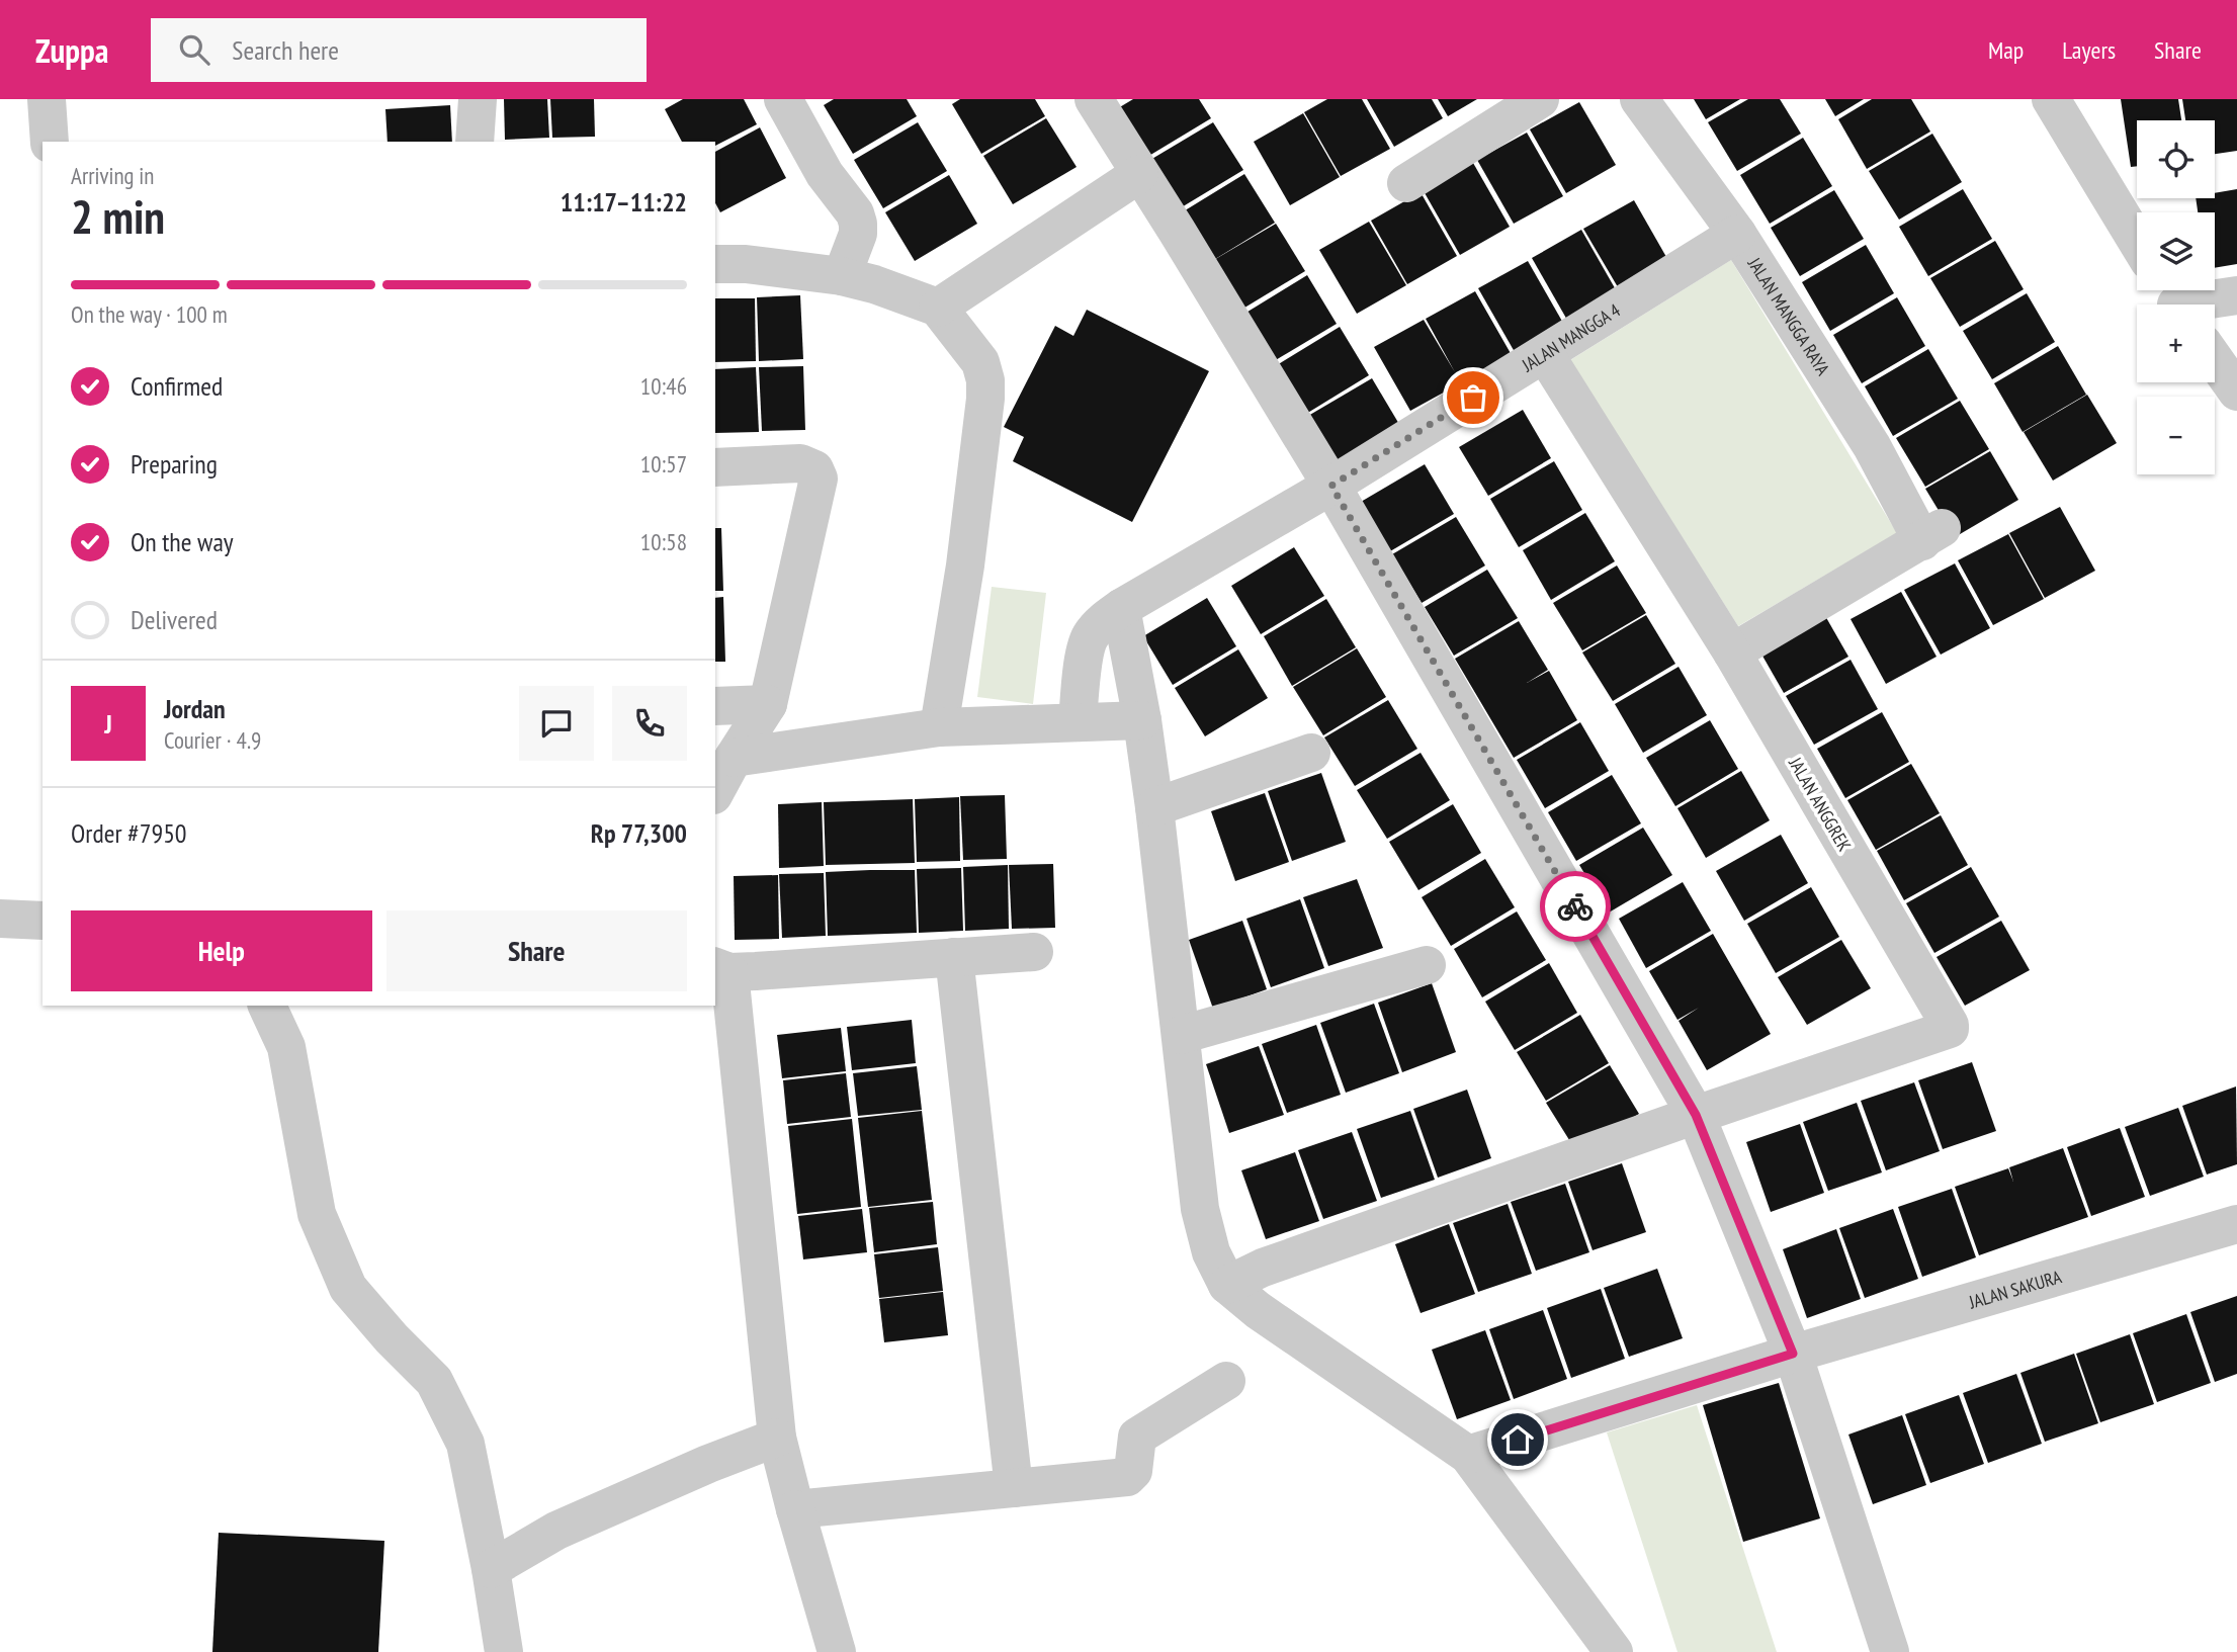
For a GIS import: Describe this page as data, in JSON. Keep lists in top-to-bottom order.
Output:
{
  "streets": {
    "street": [
      "JALAN MANGGA RAYA",
      "JALAN MANGGA 4",
      "JALAN ANGGREK",
      "JALAN SAKURA"
    ]
  },
  "crossings": [
    ["JALAN MANGGA RAYA", "JALAN MANGGA 4"],
    ["JALAN MANGGA RAYA", "JALAN ANGGREK"],
    ["JALAN MANGGA 4", "JALAN ANGGREK"]
  ],
  "page": {
    "header": "Zuppa",
    "search": "Search here",
    "nav": ["Map", "Layers", "Share"],
    "map_buttons": ["+", "−"],
    "heading": ["2 min", "Arriving in", "11:17–11:22"],
    "panel": [
      "Jordan",
      "Courier · 4.9",
      "Order #7950",
      "Rp 77,300"
    ],
    "bar": "On the way · 100 m",
    "list": [
      ["Confirmed", "10:46"],
      ["Preparing", "10:57"],
      ["On the way", "10:58"],
      "Delivered"
    ],
    "round": "J",
    "buttons": ["Help", "Share"]
  }
}
